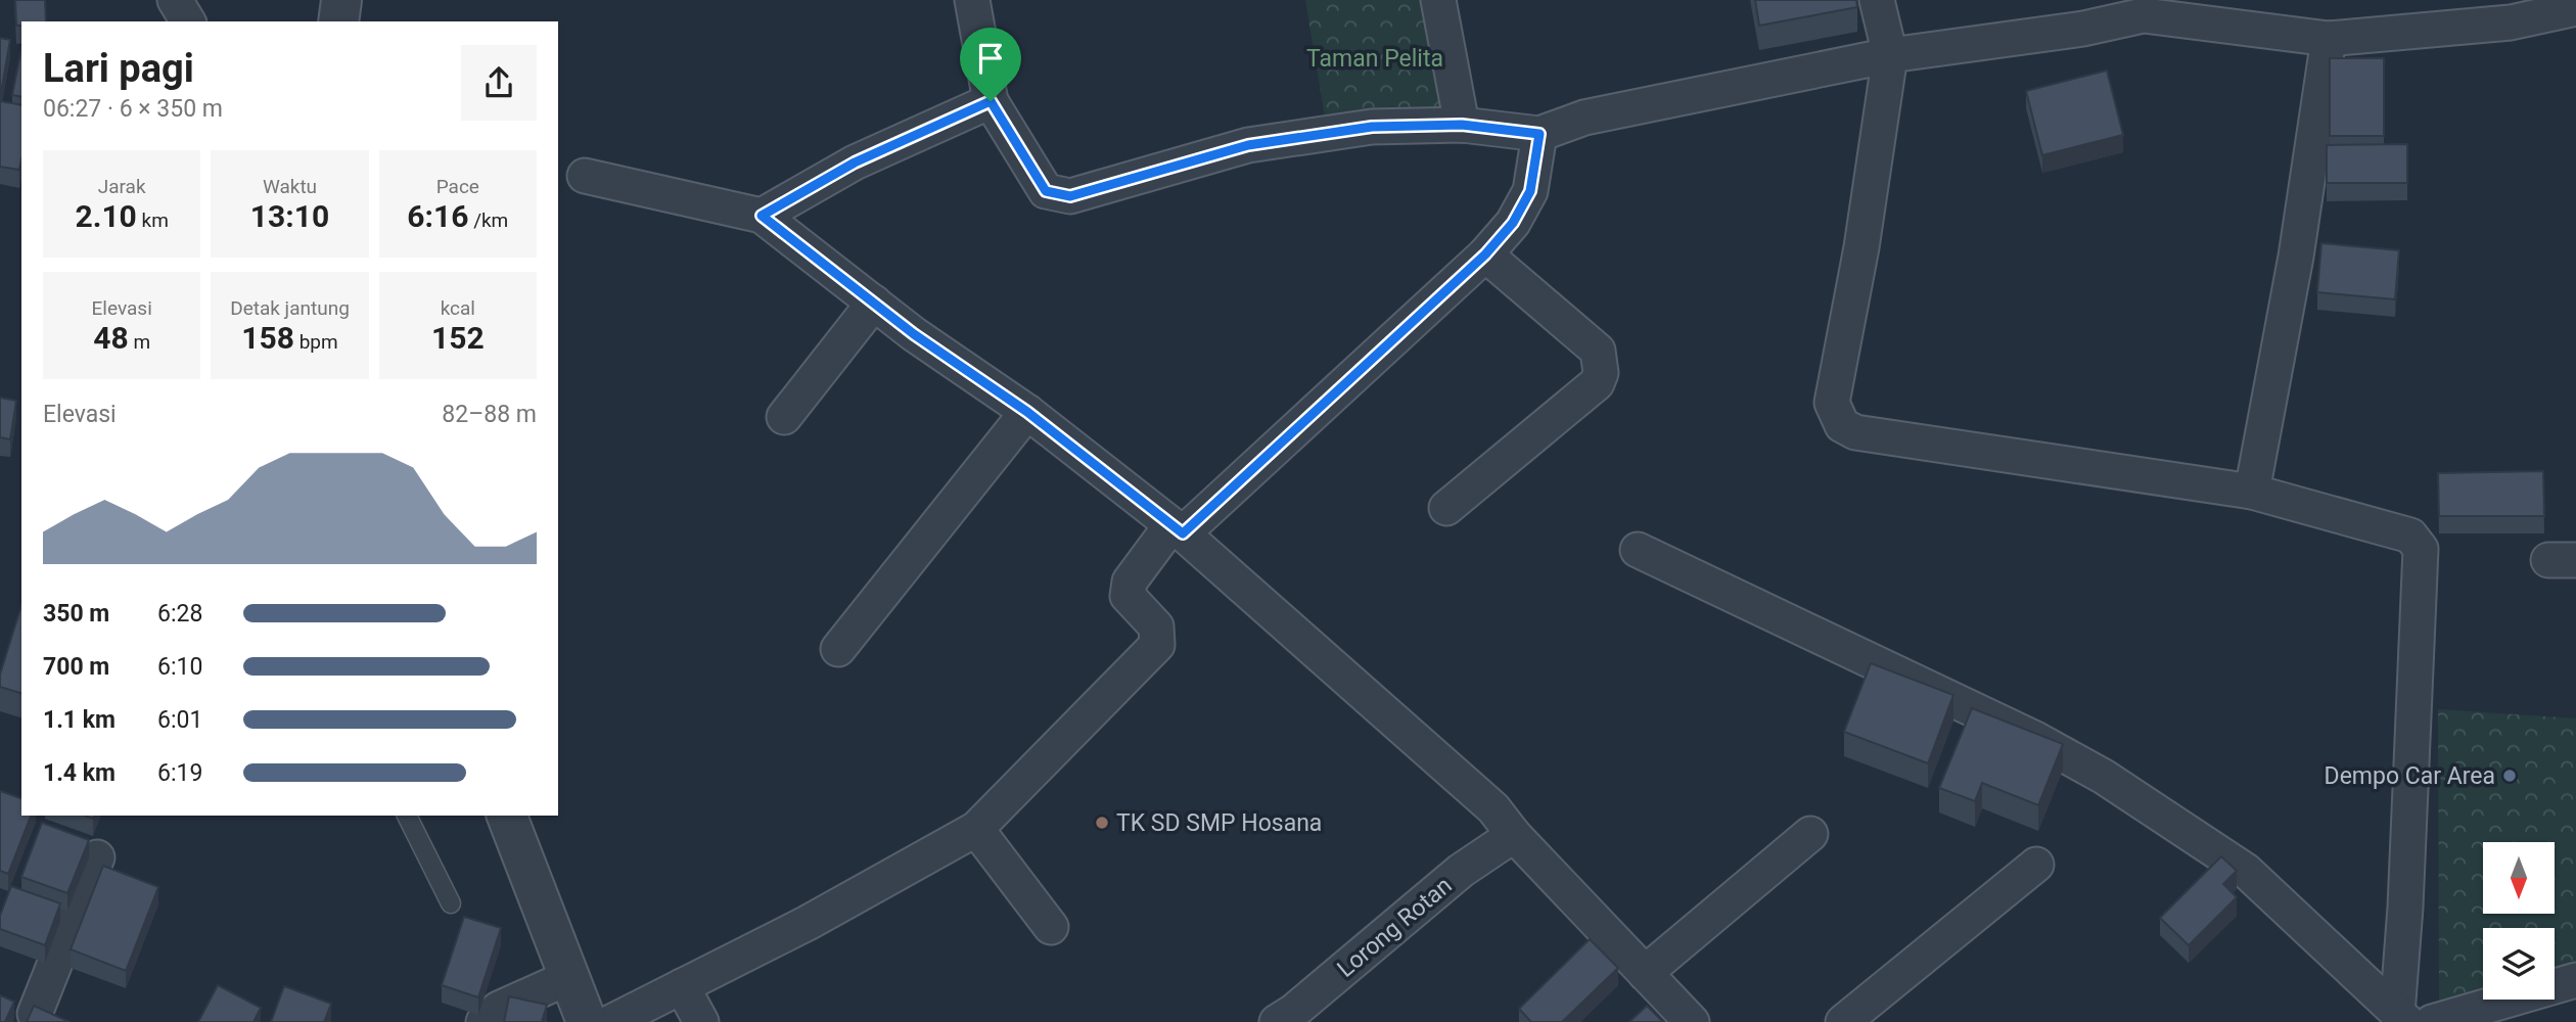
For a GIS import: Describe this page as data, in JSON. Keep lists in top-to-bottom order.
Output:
{
  "streets": {
    "street": ["Lorong Rotan"]
  },
  "parks": ["Taman Pelita"],
  "places": ["Dempo Car Area", "TK SD SMP Hosana"],
  "north": "bottom",
  "page": {
    "heading": ["Lari pagi", "06:27 · 6 × 350 m"],
    "stats": [
      ["Jarak", "2.10 km"],
      ["Waktu", "13:10"],
      ["Pace", "6:16 /km"],
      ["Elevasi", "48 m"],
      ["Detak jantung", "158 bpm"],
      ["kcal", "152"]
    ],
    "chart": ["Elevasi", "82–88 m"],
    "list": [
      {
        "name": "350 m",
        "note": "6:28"
      },
      {
        "name": "700 m",
        "note": "6:10"
      },
      {
        "name": "1.1 km",
        "note": "6:01"
      },
      {
        "name": "1.4 km",
        "note": "6:19"
      }
    ]
  }
}
